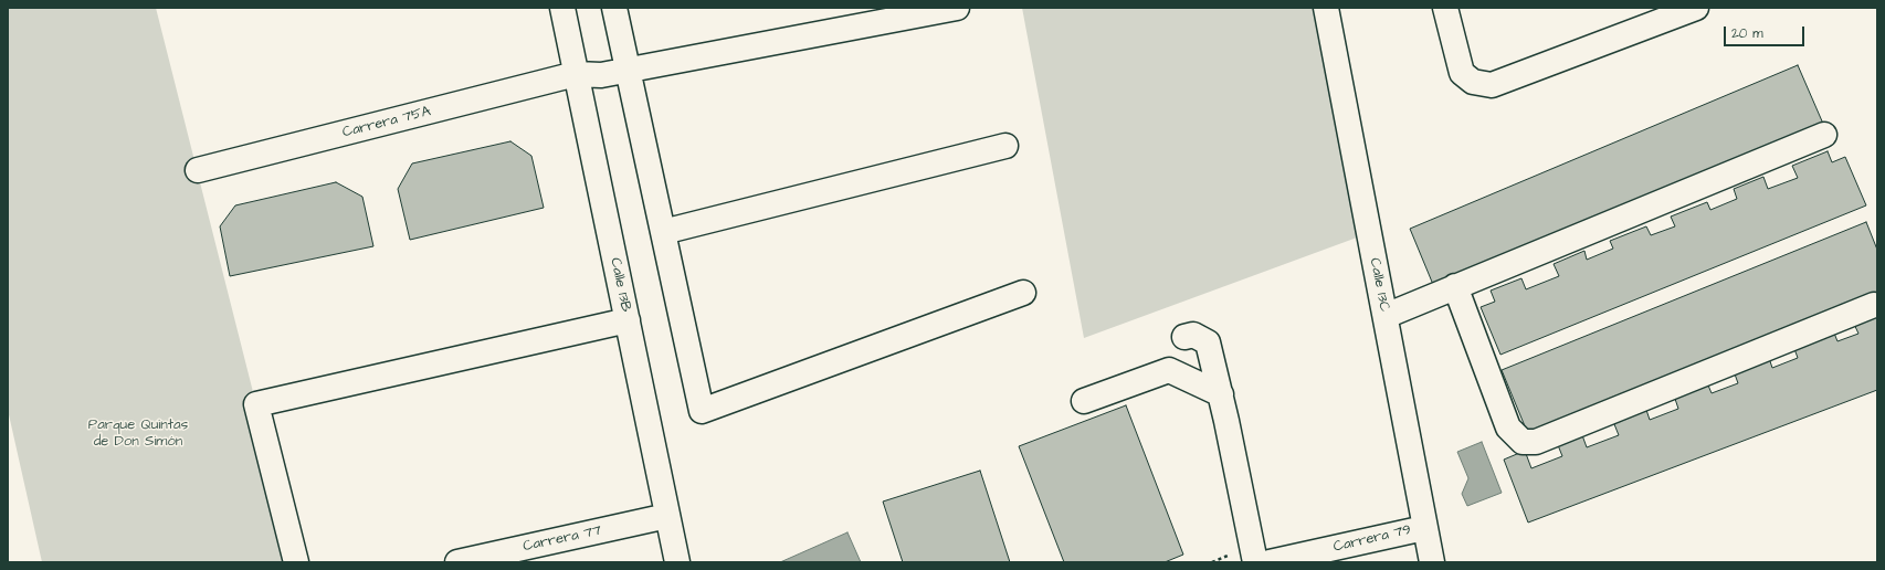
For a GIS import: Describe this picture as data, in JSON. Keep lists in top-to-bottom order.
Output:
{
  "streets": {
    "street": [
      "Carrera 75A",
      "Calle 13B",
      "Calle 13C",
      "Carrera 77",
      "Carrera 79"
    ]
  },
  "crossings": [
    ["Carrera 75A", "Calle 13B"],
    ["Calle 13B", "Carrera 77"],
    ["Calle 13C", "Carrera 79"]
  ],
  "parks": ["Parque Quintas de Don Simón"],
  "scale_bar": "20 m"
}
